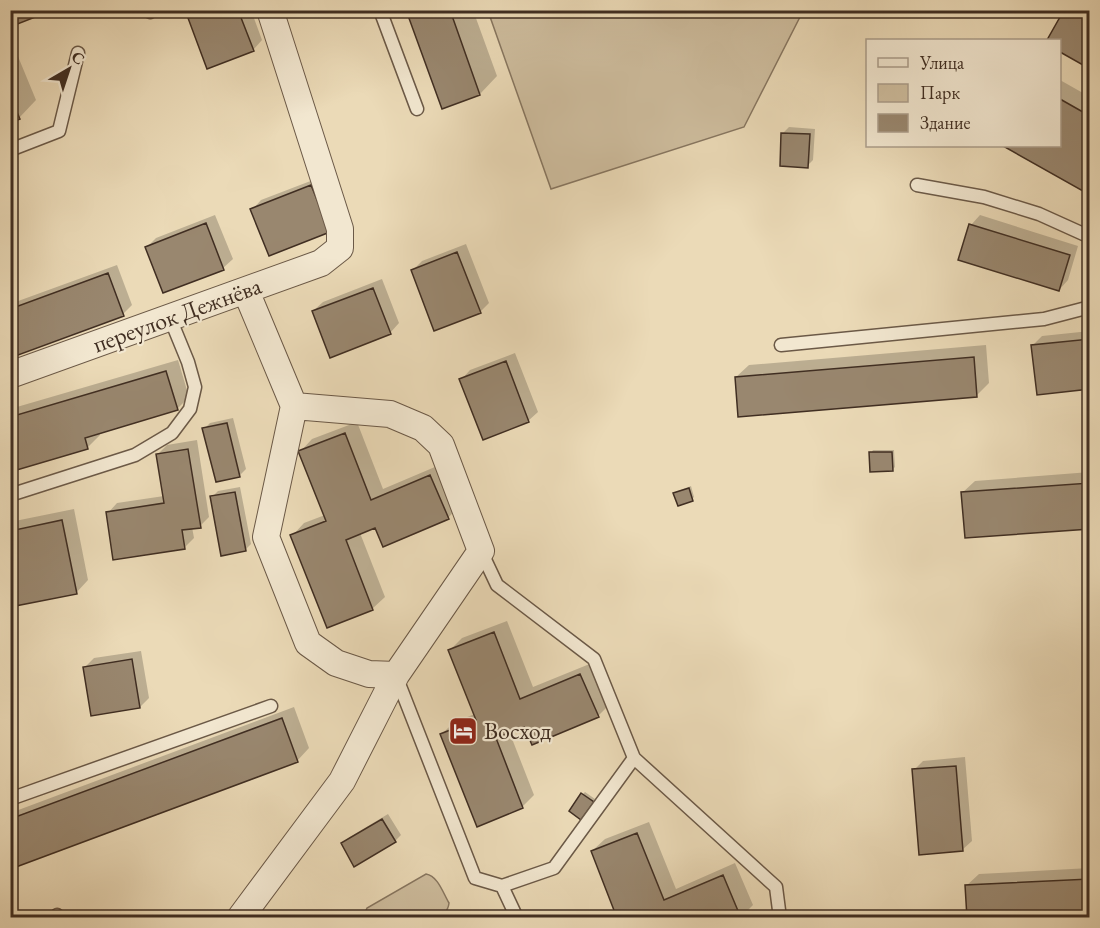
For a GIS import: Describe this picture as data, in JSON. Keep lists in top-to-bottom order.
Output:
{
  "streets": {
    "street": ["переулок Дежнёва"]
  },
  "places": {
    "hotel": ["Восход"]
  },
  "legend": ["Улица", "Парк", "Здание"],
  "north": "top right"
}
